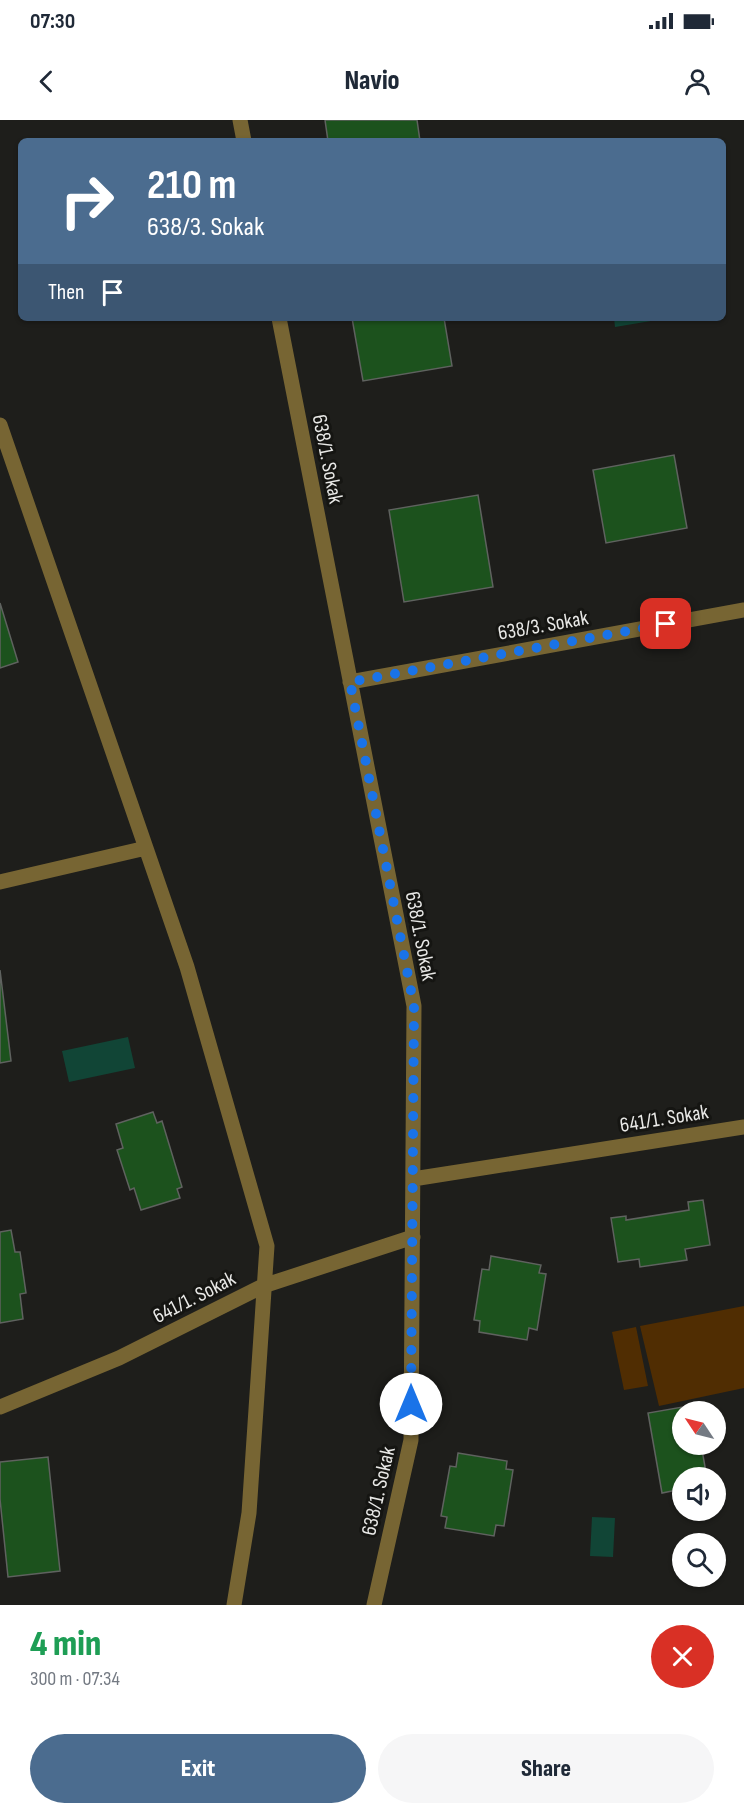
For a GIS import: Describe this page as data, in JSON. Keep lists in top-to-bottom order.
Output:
{
  "streets": {
    "street": ["638/1. Sokak", "638/3. Sokak", "641/1. Sokak"]
  },
  "crossings": [
    ["638/1. Sokak", "638/3. Sokak"],
    ["638/1. Sokak", "641/1. Sokak"]
  ],
  "north": "top left",
  "page": {
    "status": "07:30",
    "header": "Navio",
    "turn": ["210 m", "638/3. Sokak"],
    "then": "Then",
    "heading": ["4 min", "300 m · 07:34"],
    "buttons": ["Exit", "Share"]
  }
}
